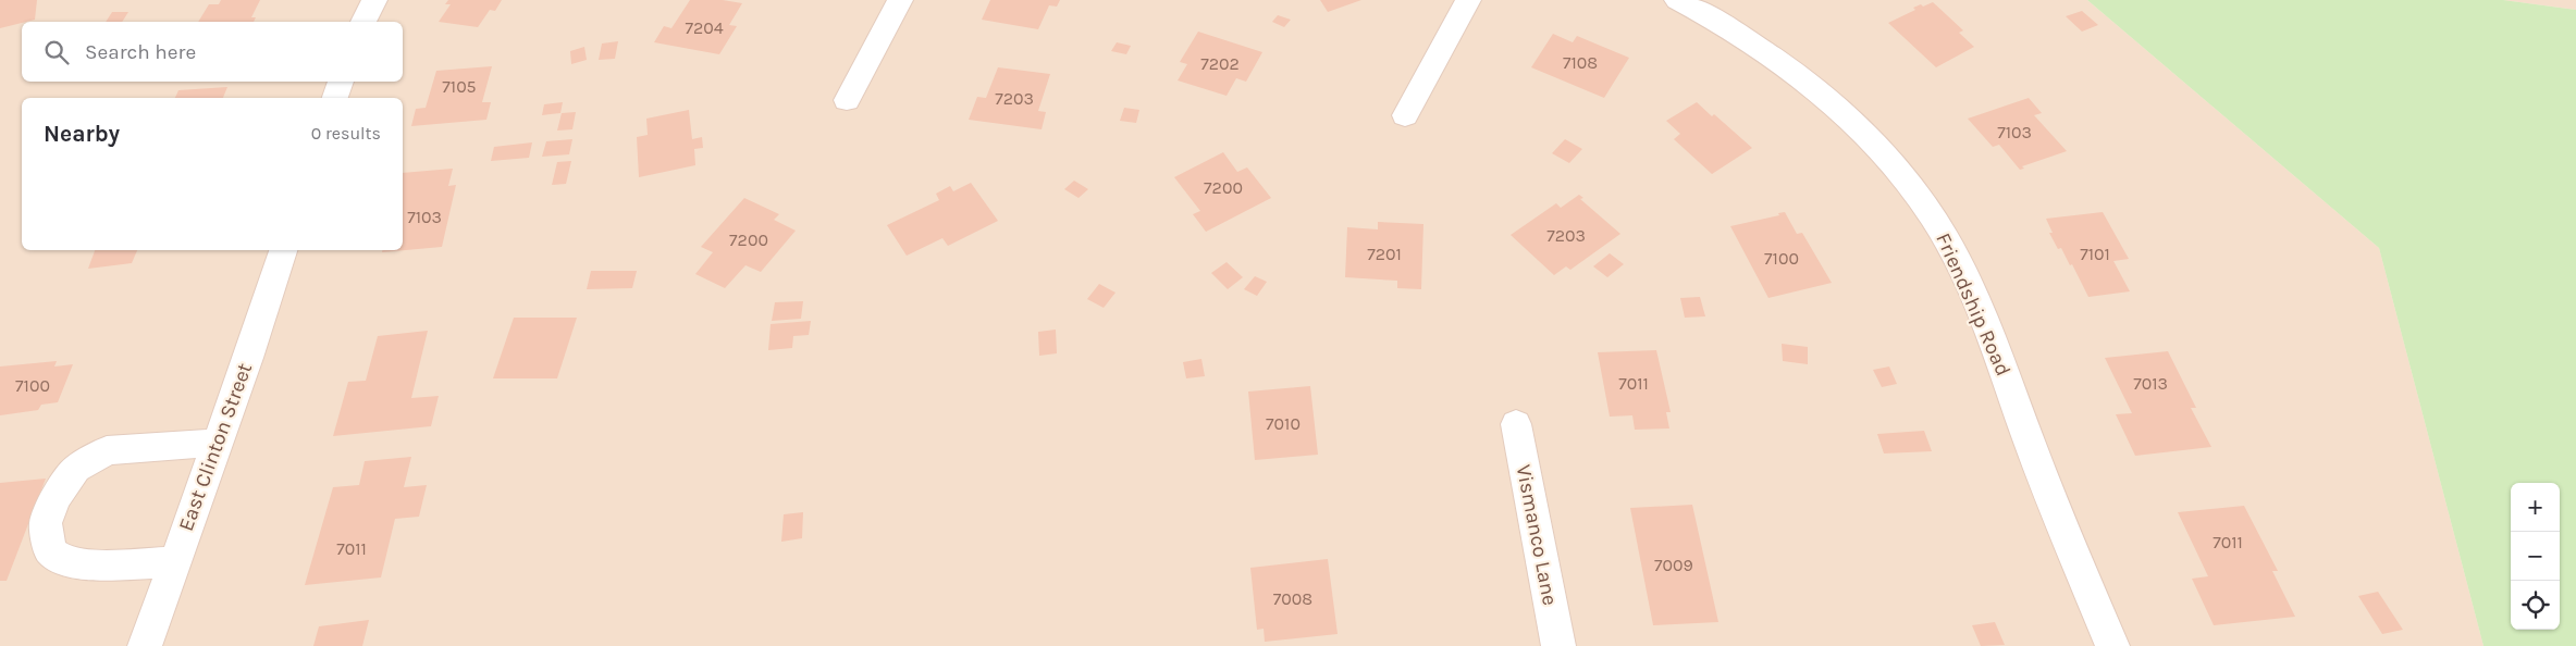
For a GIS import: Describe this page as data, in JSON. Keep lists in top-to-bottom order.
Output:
{
  "streets": {
    "street": ["Friendship Road", "East Clinton Street", "Vismanco Lane"]
  },
  "house_numbers": [
    "7204",
    "7108",
    "7202",
    "7105",
    "7203",
    "7103",
    "7200",
    "7103",
    "7203",
    "7200",
    "7201",
    "7101",
    "7100",
    "7011",
    "7013",
    "7100",
    "7010",
    "7011",
    "7011",
    "7009",
    "7008"
  ],
  "page": {
    "search": "Search here",
    "heading": ["Nearby", "0 results"],
    "map_buttons": ["+", "−"]
  }
}
